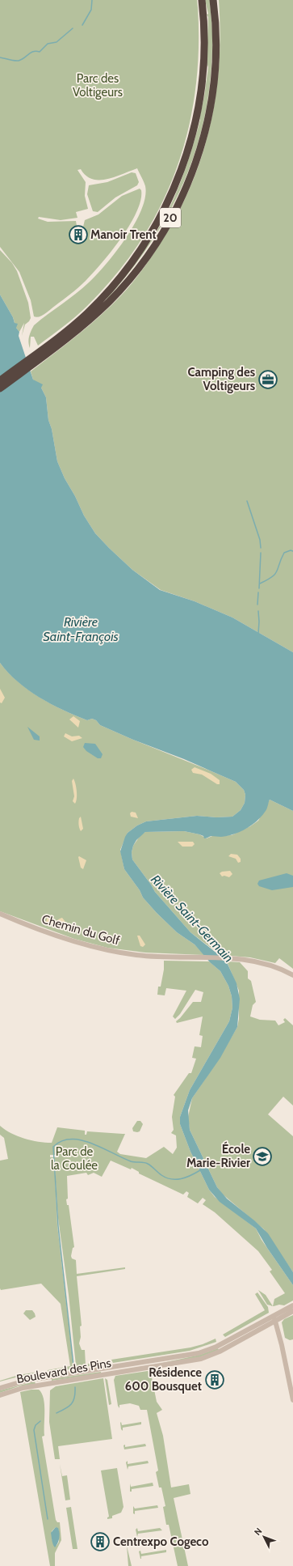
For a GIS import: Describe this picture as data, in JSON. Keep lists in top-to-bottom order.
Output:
{
  "streets": {
    "highway": ["20"],
    "street": ["Chemin du Golf", "Boulevard des Pins"]
  },
  "water": ["Rivière Saint-François", "Rivière Saint-Germain"],
  "parks": ["Parc des Voltigeurs", "Parc de la Coulée"],
  "places": {
    "building": ["Manoir Trent", "Résidence 600 Bousquet", "Centrexpo Cogeco"],
    "office": ["Camping des Voltigeurs"],
    "school or university": ["École Marie-Rivier"]
  },
  "north": "top left"
}
